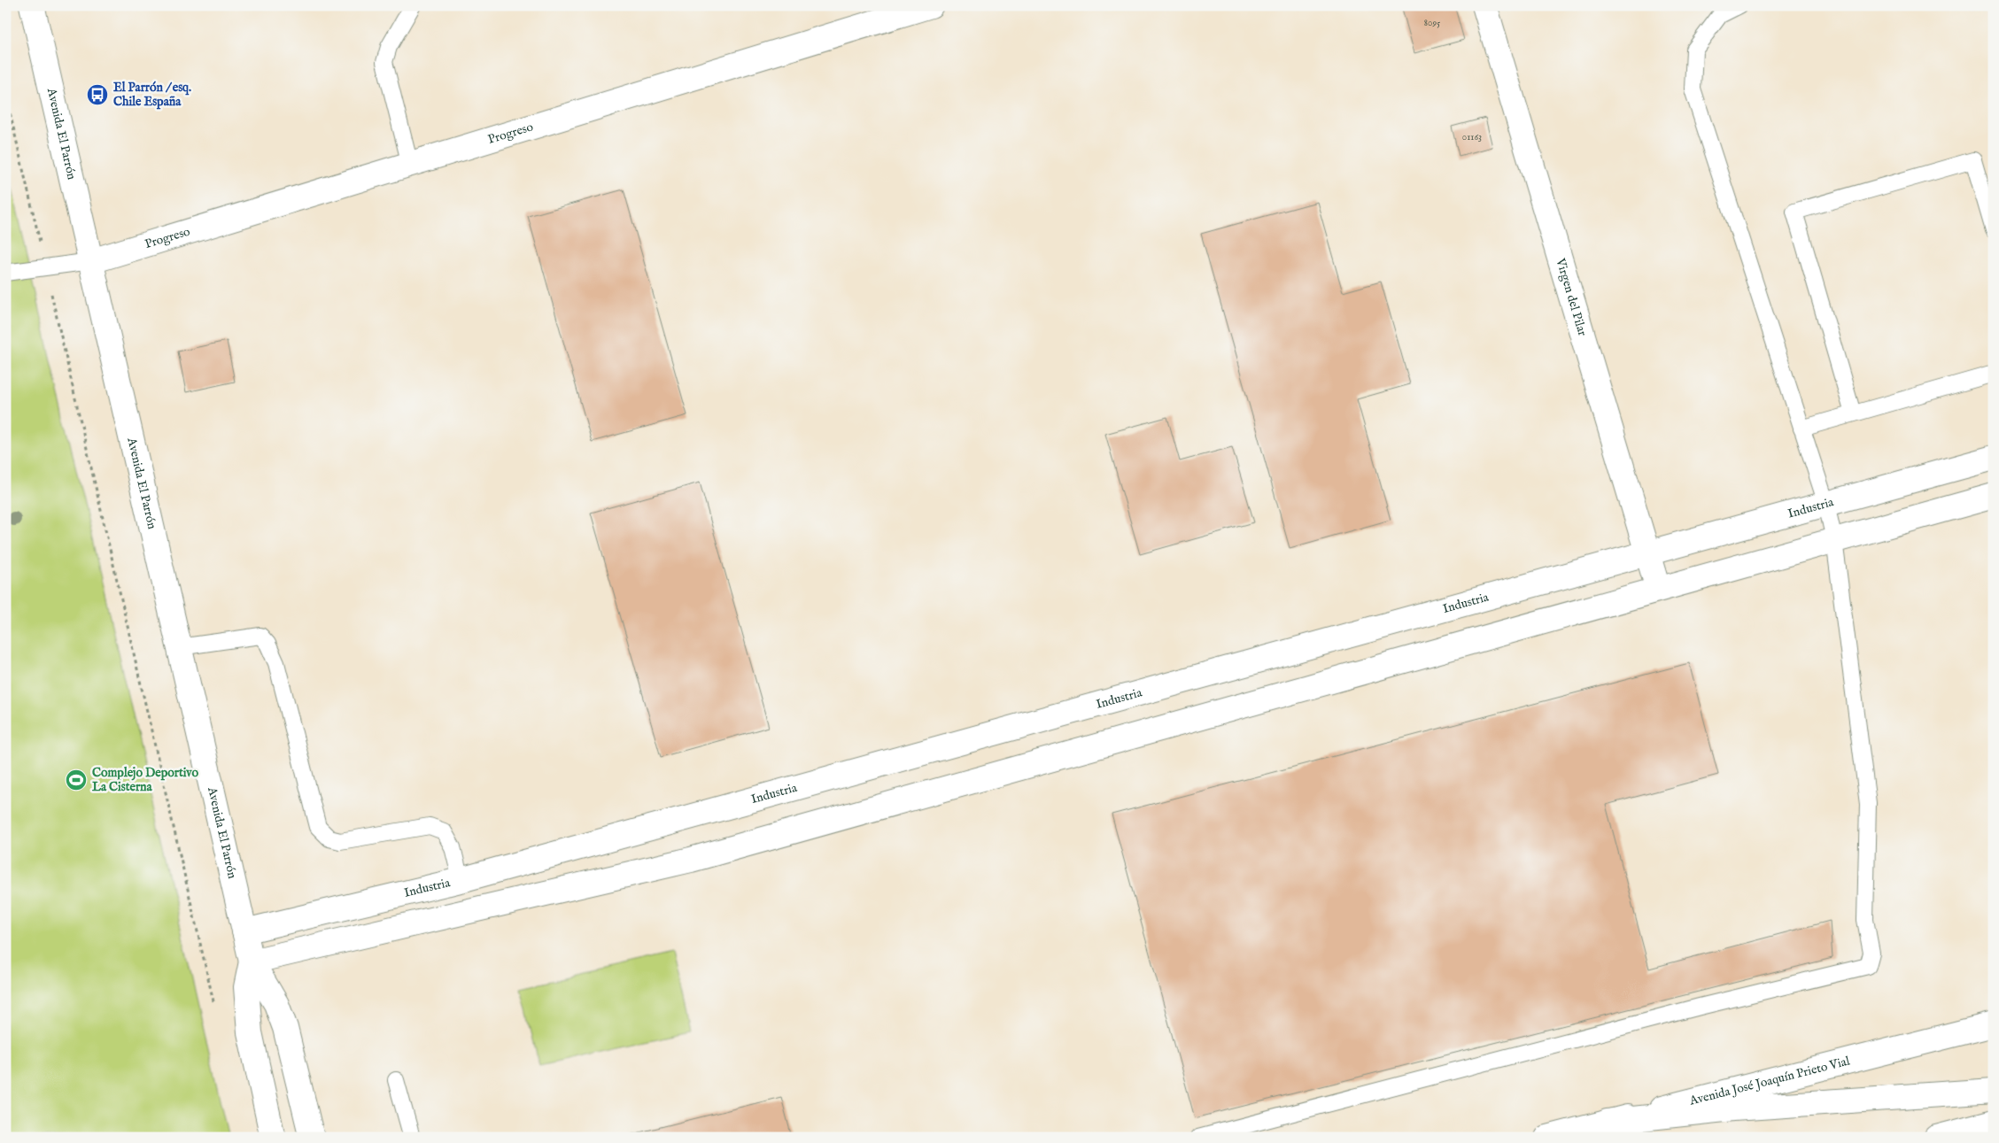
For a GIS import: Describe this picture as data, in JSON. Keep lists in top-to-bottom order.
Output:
{
  "streets": {
    "main road": [
      "Avenida El Parrón",
      "Progreso",
      "Virgen del Pilar",
      "Industria",
      "Avenida José Joaquín Prieto Vial"
    ]
  },
  "crossings": [
    ["Avenida El Parrón", "Progreso"],
    ["Avenida El Parrón", "Industria"],
    ["Virgen del Pilar", "Industria"]
  ],
  "places": {
    "bus stop": ["El Parrón / esq. Chile España"],
    "sports": ["Complejo Deportivo La Cisterna"]
  },
  "house_numbers": ["8095", "01163"]
}
